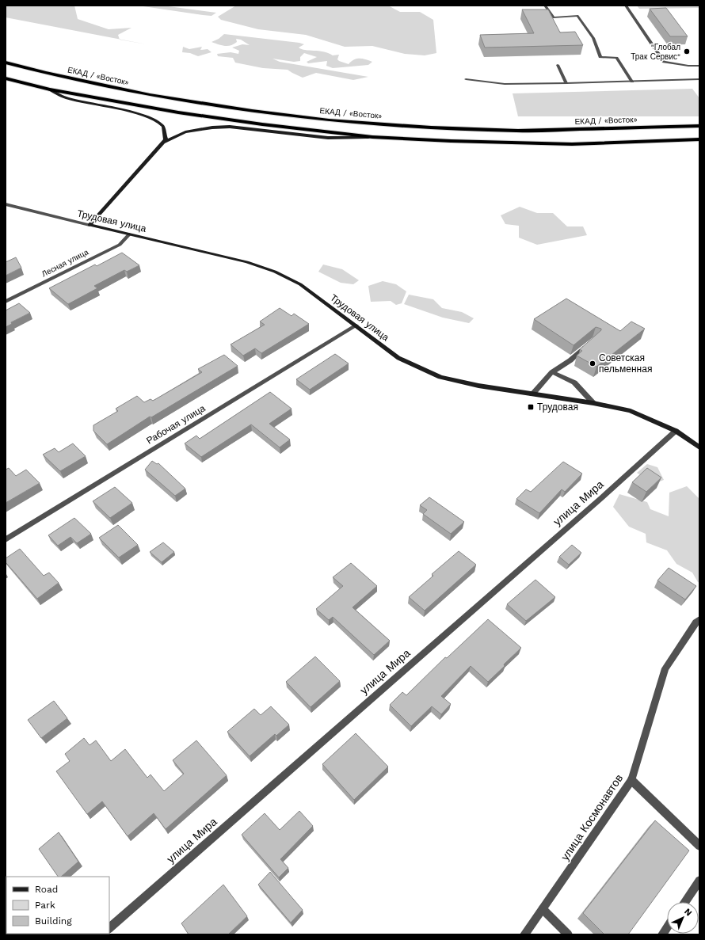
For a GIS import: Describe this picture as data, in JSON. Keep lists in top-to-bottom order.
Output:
{
  "streets": {
    "highway": ["ЕКАД / «Восток»"],
    "main road": ["Трудовая улица"],
    "street": [
      "Лесная улица",
      "Рабочая улица",
      "улица Мира",
      "улица Космонавтов"
    ]
  },
  "crossings": [
    ["Трудовая улица", "Лесная улица"],
    ["Трудовая улица", "Рабочая улица"],
    ["Трудовая улица", "улица Мира"]
  ],
  "places": {
    "other": ["\"Глобал Трак Сервис\"", "Советская пельменная"],
    "transit": ["Трудовая"]
  },
  "legend": ["Road", "Park", "Building"],
  "north": "top right"
}
